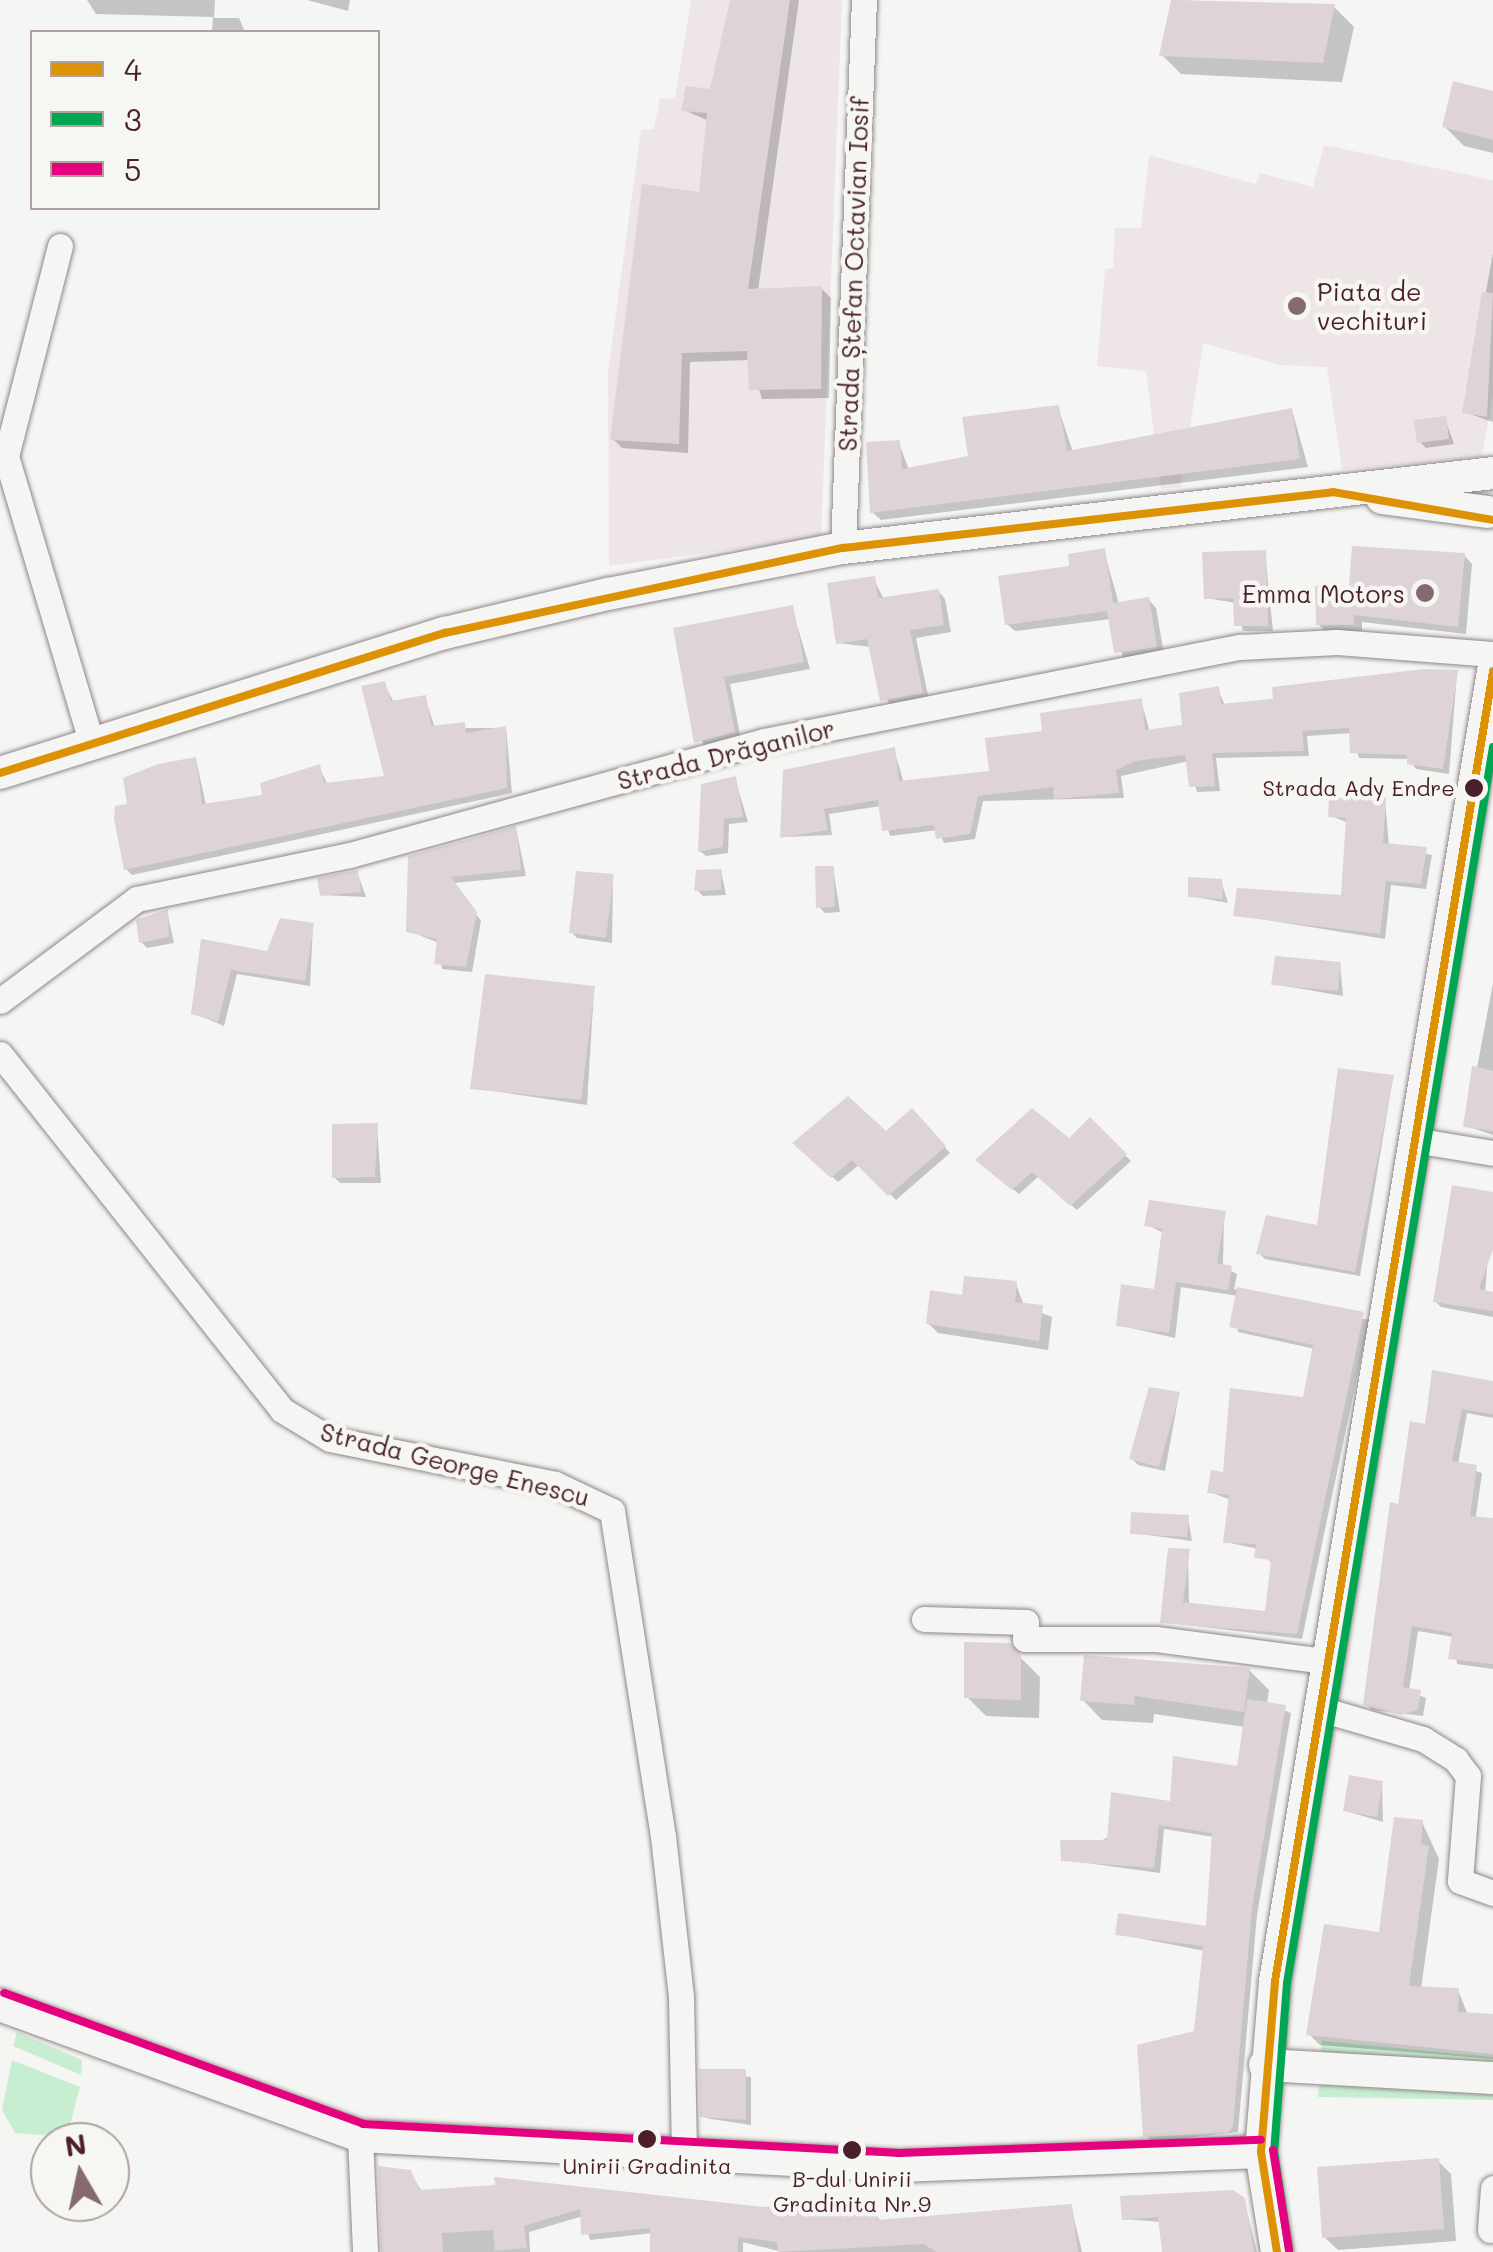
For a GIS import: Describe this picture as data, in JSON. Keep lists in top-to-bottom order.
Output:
{
  "streets": {
    "street": ["Strada Ștefan Octavian Iosif", "Strada Drăganilor", "Strada George Enescu"]
  },
  "places": [
    "Piata de vechituri",
    "Emma Motors",
    "Strada Ady Endre",
    "Unirii Gradinita",
    "B-dul Unirii Gradinita Nr.9"
  ],
  "lines": ["transit line 4", "transit line 3", "transit line 5"],
  "legend": ["4", "3", "5"],
  "north": "top"
}
